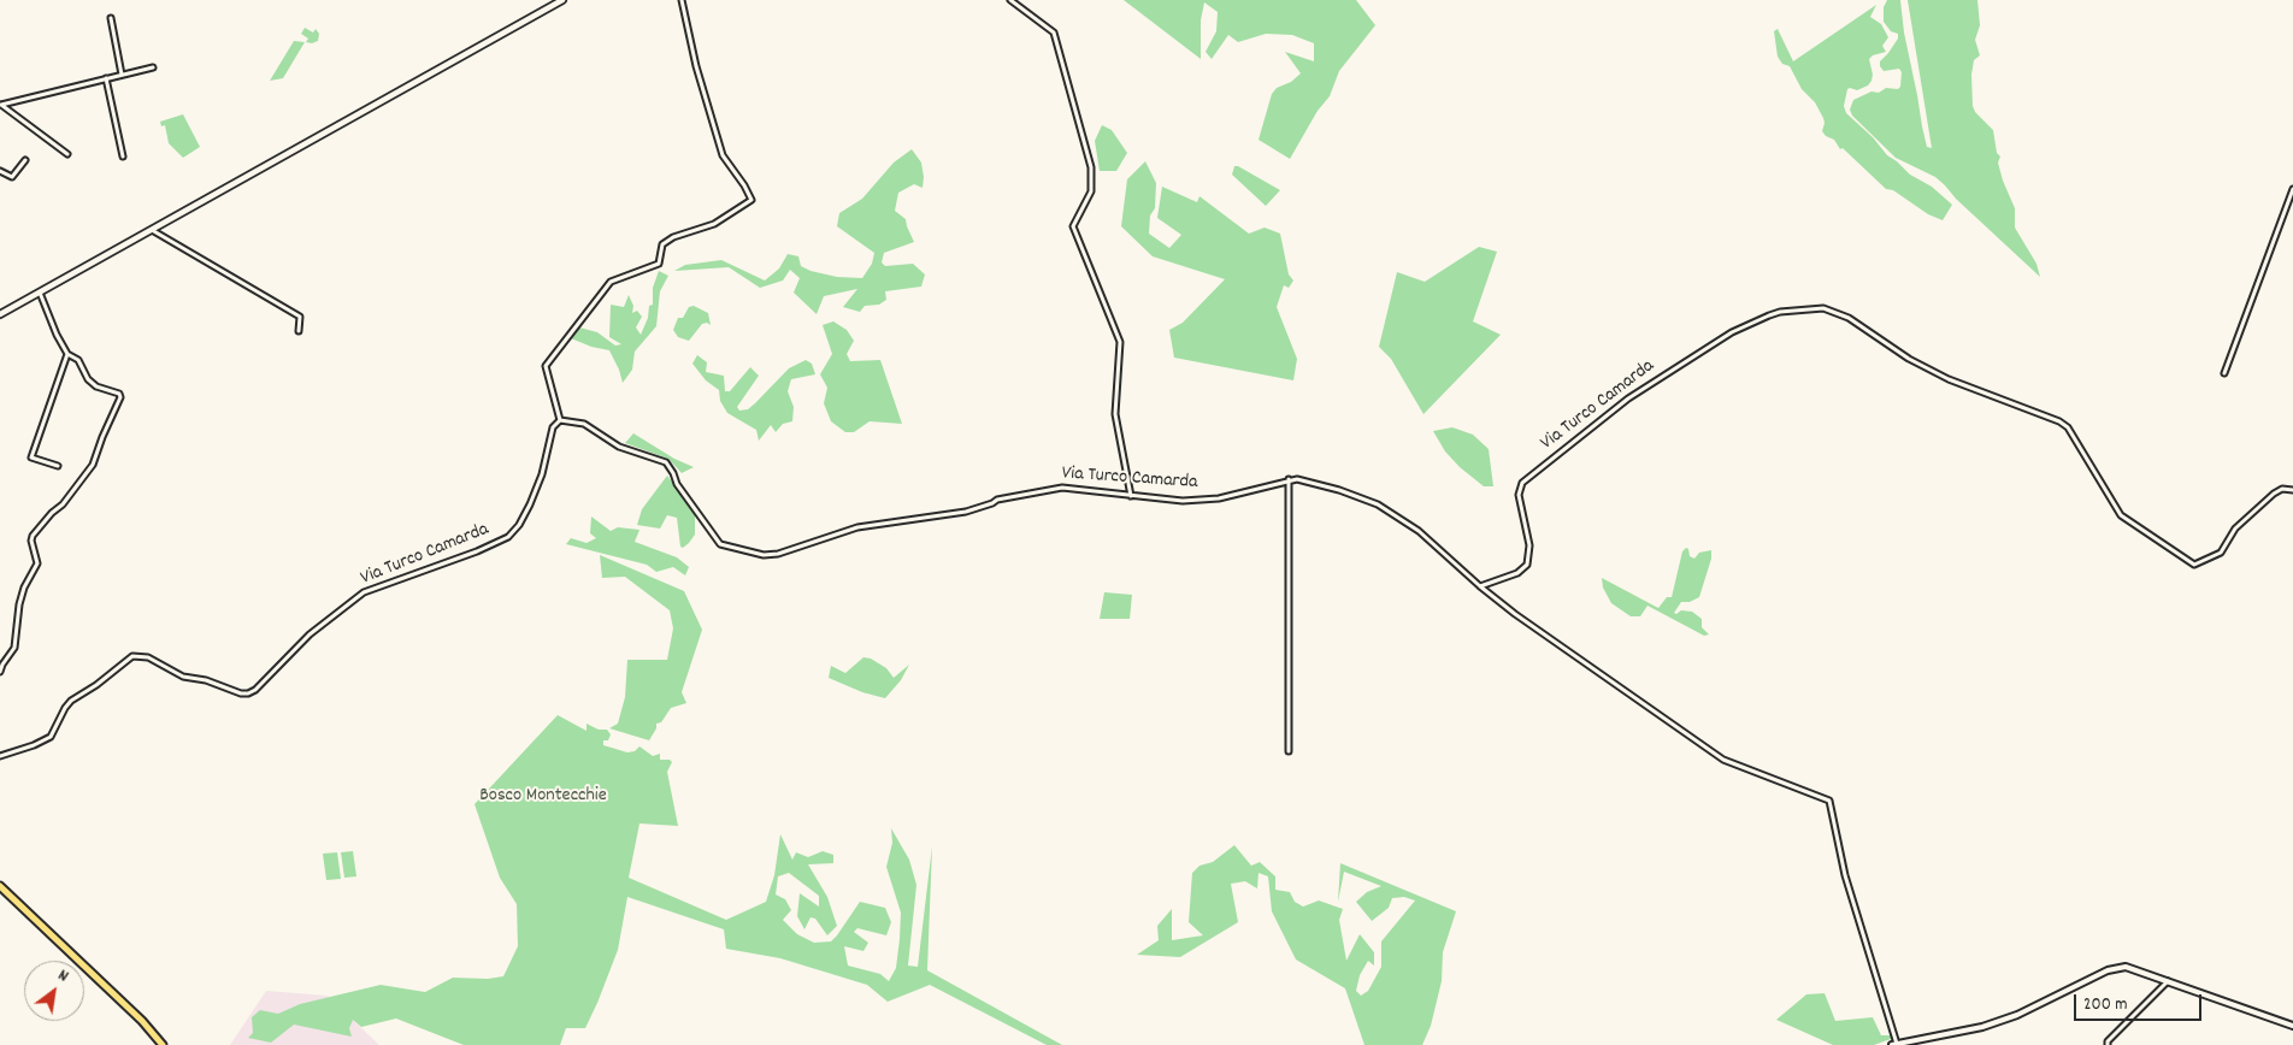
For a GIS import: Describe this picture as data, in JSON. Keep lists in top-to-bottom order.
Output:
{
  "streets": {
    "street": ["Via Turco Camarda"]
  },
  "parks": ["Bosco Montecchie"],
  "scale_bar": "200 m",
  "north": "top right"
}
